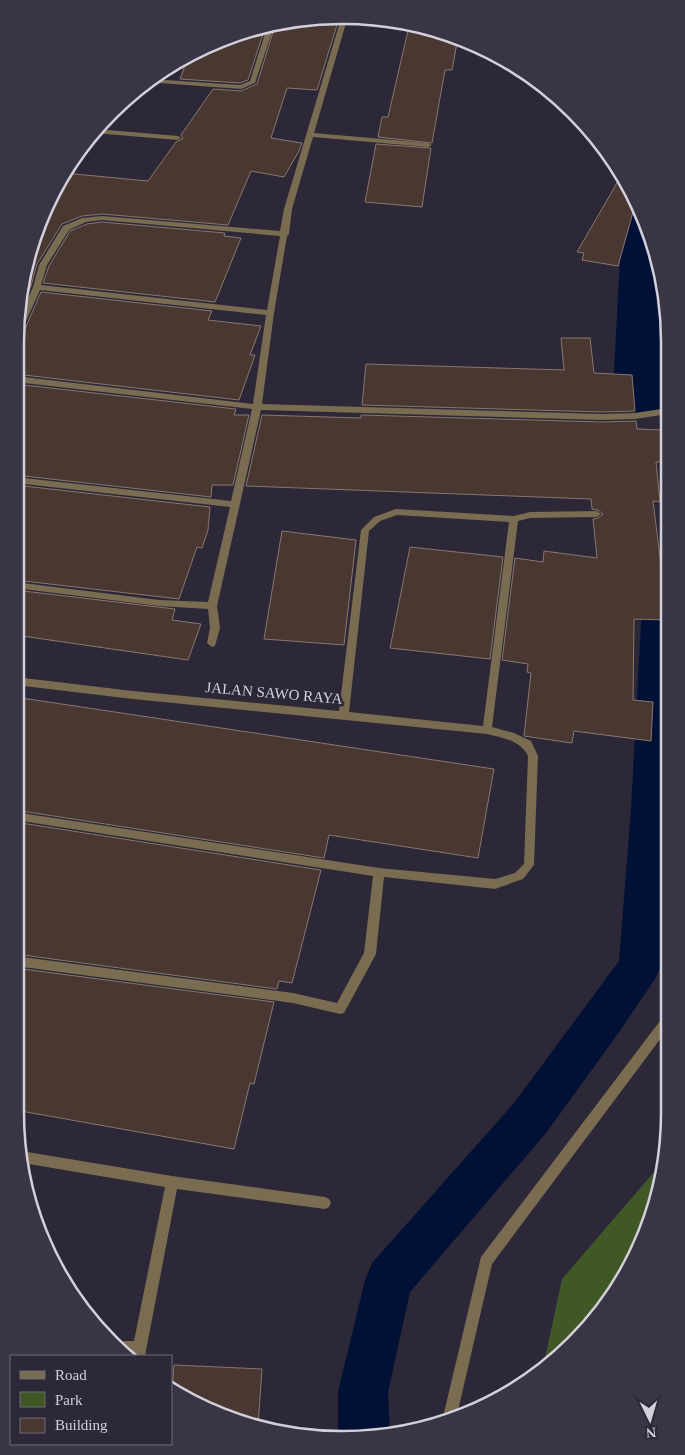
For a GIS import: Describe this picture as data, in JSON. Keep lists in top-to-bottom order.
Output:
{
  "streets": {
    "street": ["JALAN SAWO RAYA"]
  },
  "legend": ["Road", "Park", "Building"],
  "north": "bottom"
}
